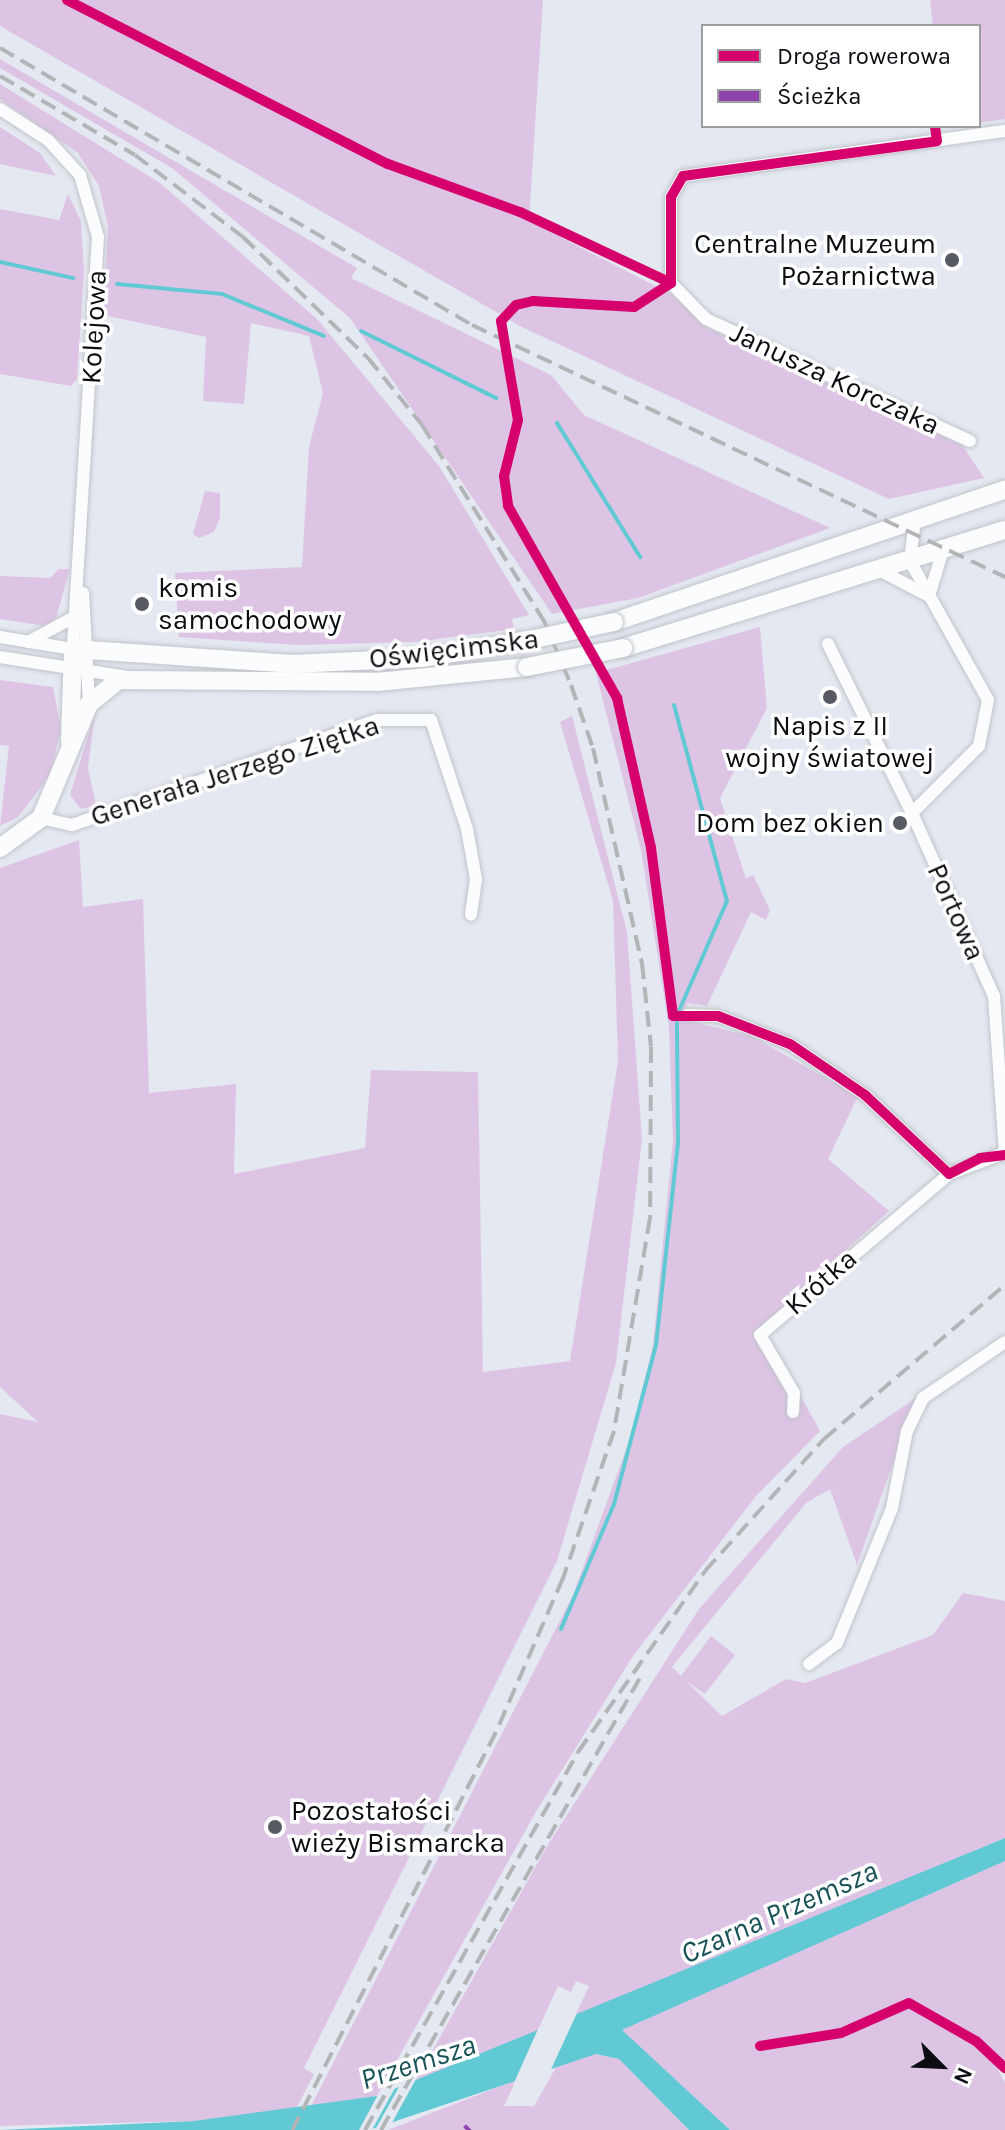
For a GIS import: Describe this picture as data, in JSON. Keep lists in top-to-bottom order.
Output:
{
  "streets": {
    "main road": ["Oświęcimska", "Generała Jerzego Ziętka"],
    "street": [
      "Kolejowa",
      "Janusza Korczaka",
      "Portowa",
      "Krótka"
    ]
  },
  "crossings": [
    ["Kolejowa", "Oświęcimska"]
  ],
  "water": ["Czarna Przemsza", "Przemsza"],
  "places": [
    "Centralne Muzeum Pożarnictwa",
    "komis samochodowy",
    "Napis z II wojny światowej",
    "Dom bez okien",
    "Pozostałości wieży Bismarcka"
  ],
  "legend": ["Droga rowerowa", "Ścieżka"],
  "north": "bottom right"
}
